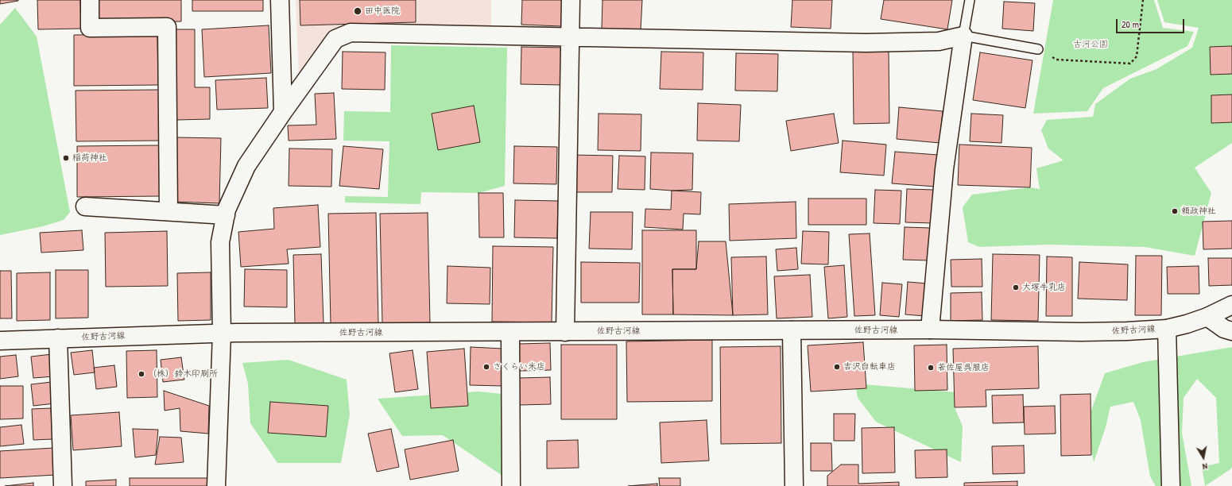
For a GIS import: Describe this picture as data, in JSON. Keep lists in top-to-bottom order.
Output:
{
  "streets": {
    "street": ["佐野古河線"]
  },
  "parks": ["古河公園"],
  "places": [
    "田中医院",
    "稲荷神社",
    "頼政神社",
    "大塚牛乳店",
    "さくらい米店",
    "吉沢自転車店",
    "若佐屋呉服店",
    "（株）鈴木印刷所"
  ],
  "scale_bar": "20 m",
  "north": "bottom"
}
